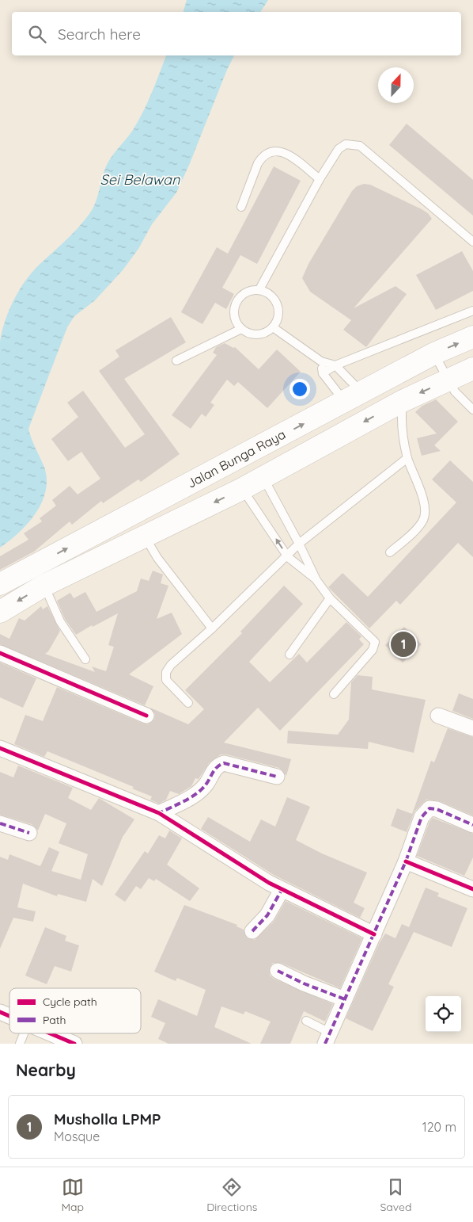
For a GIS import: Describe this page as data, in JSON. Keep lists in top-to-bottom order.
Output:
{
  "streets": {
    "main road": ["Jalan Bunga Raya"]
  },
  "water": ["Sei Belawan"],
  "legend": ["Cycle path", "Path"],
  "north": "top",
  "page": {
    "search": "Search here",
    "pins": "1",
    "heading": "Nearby",
    "list": [
      {
        "mark": "1",
        "name": "Musholla LPMP",
        "note": "Mosque",
        "value": "120 m"
      }
    ],
    "nav": ["Map", "Directions", "Saved"]
  }
}
